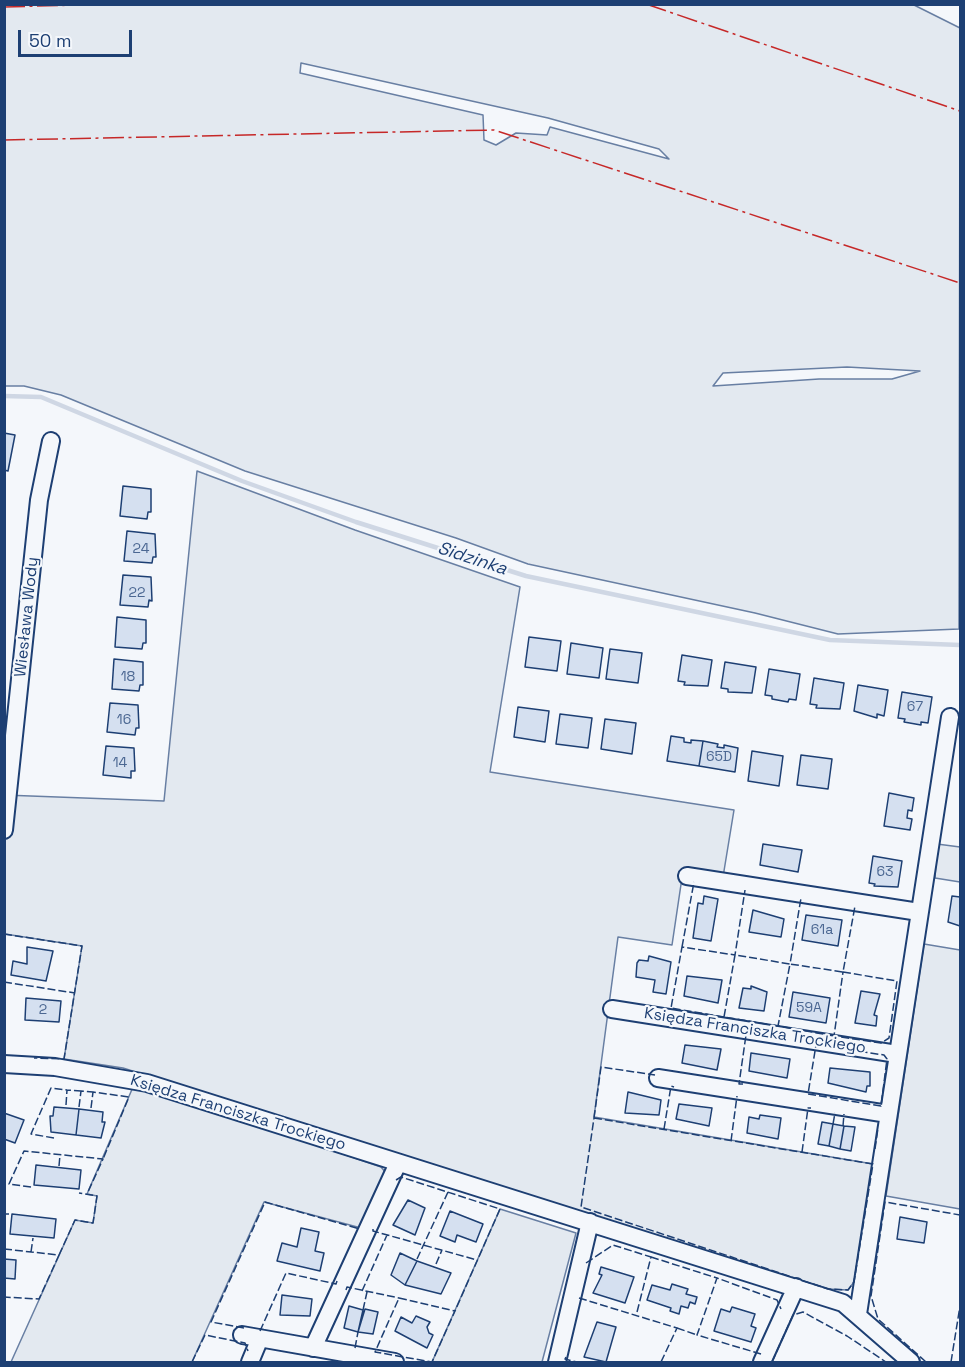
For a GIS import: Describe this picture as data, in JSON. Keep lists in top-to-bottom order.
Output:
{
  "streets": {
    "street": ["Wiesława Wody", "Księdza Franciszka Trockiego"]
  },
  "water": ["Sidzinka"],
  "house_numbers": [
    "24",
    "22",
    "18",
    "67",
    "16",
    "65D",
    "14",
    "63",
    "61a",
    "59A",
    "2"
  ],
  "scale_bar": "50 m"
}
